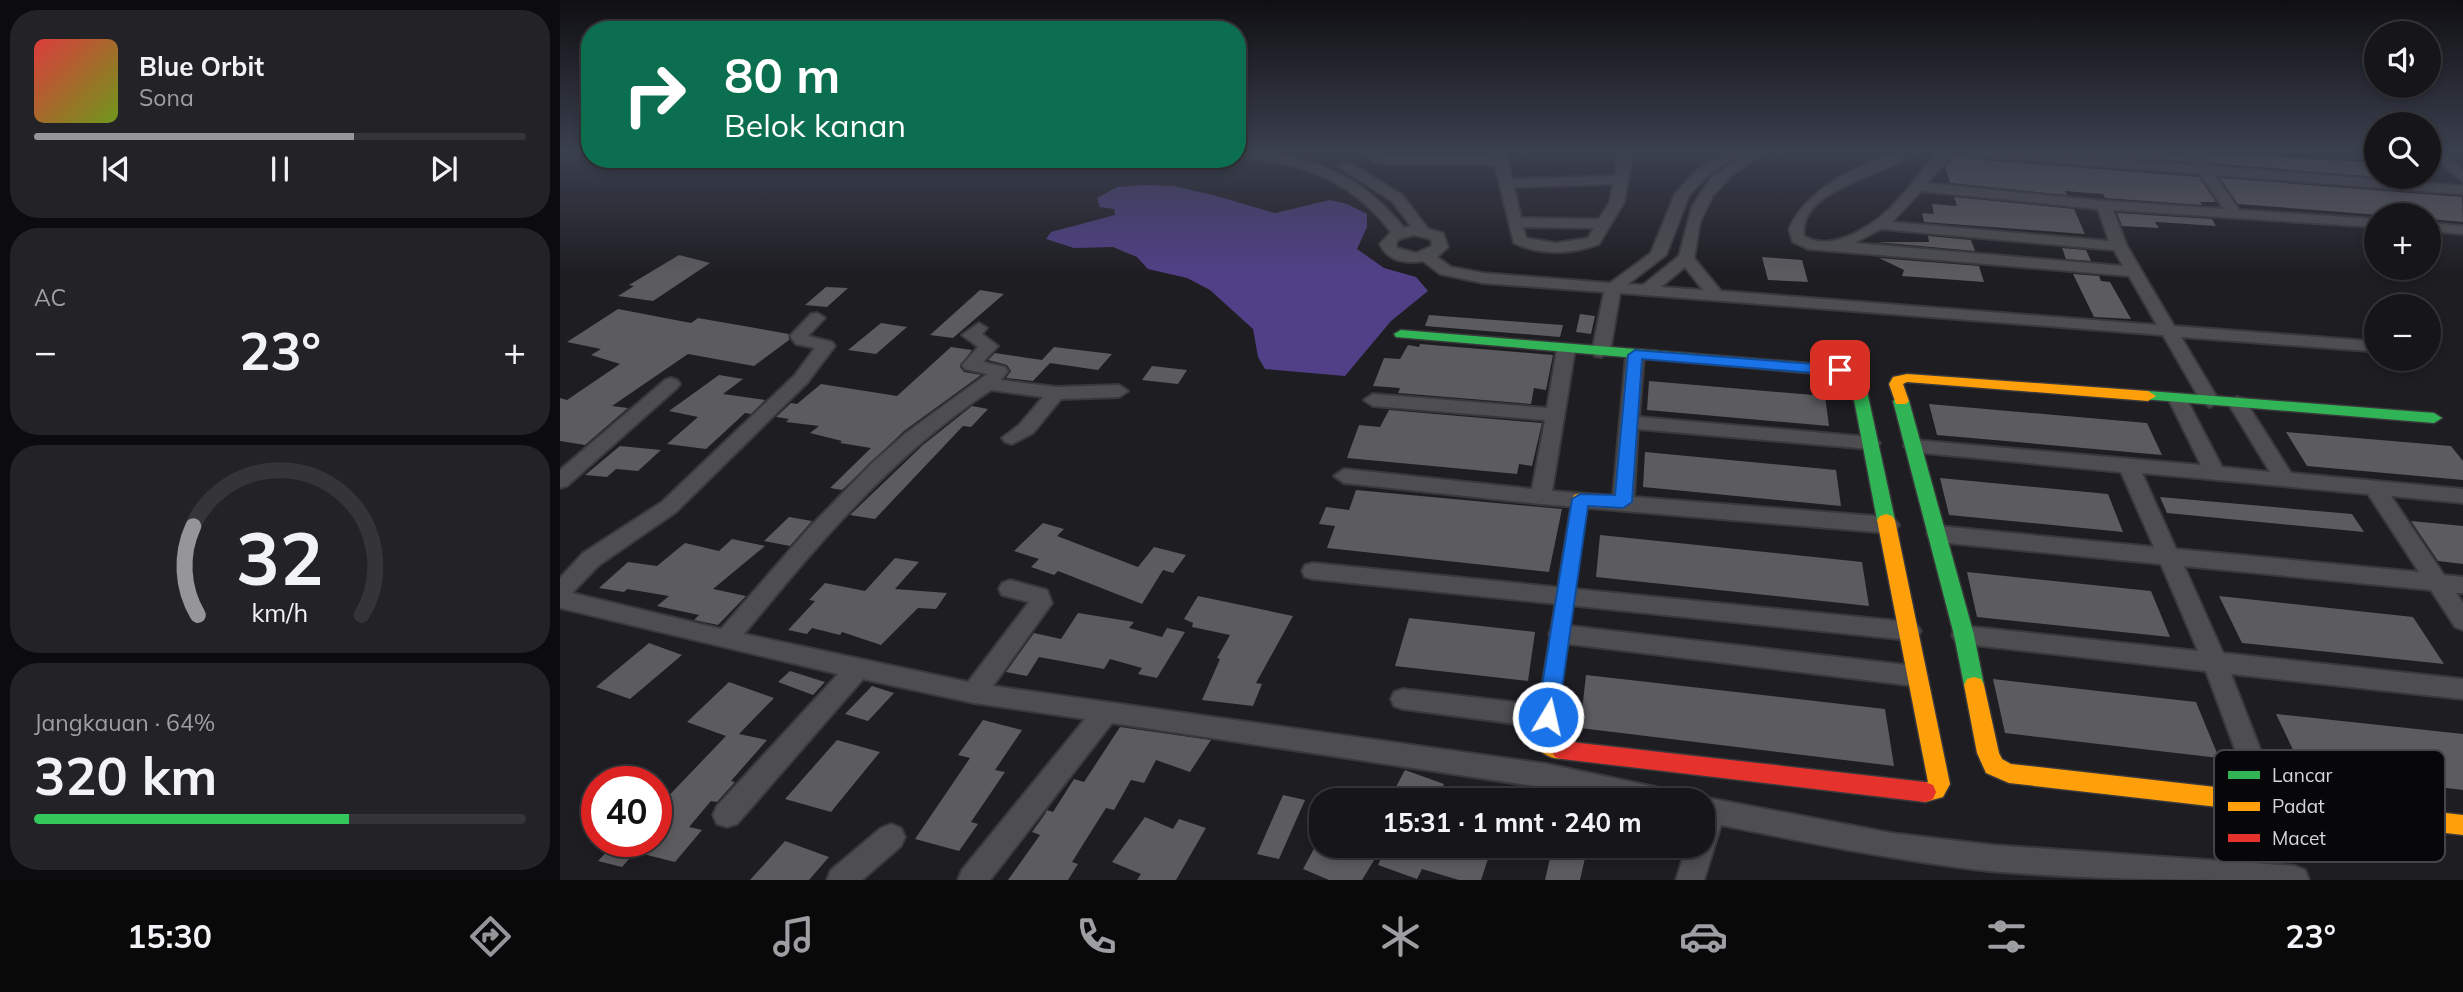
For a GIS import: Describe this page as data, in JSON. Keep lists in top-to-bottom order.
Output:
{
  "legend": ["Lancar", "Padat", "Macet"],
  "page": {
    "map_buttons": ["+", "−"],
    "turn": ["80 m", "Belok kanan"],
    "song": ["Blue Orbit", "Sona"],
    "tile": [
      "AC",
      ["Jangkauan · 64%", "320 km"]
    ],
    "heat": ["−", "23°", "+"],
    "limit": "40",
    "trip": "15:31 · 1 mnt · 240 m",
    "tabs": ["15:30", "23°"],
    "gauge": ["32", "km/h"]
  }
}
